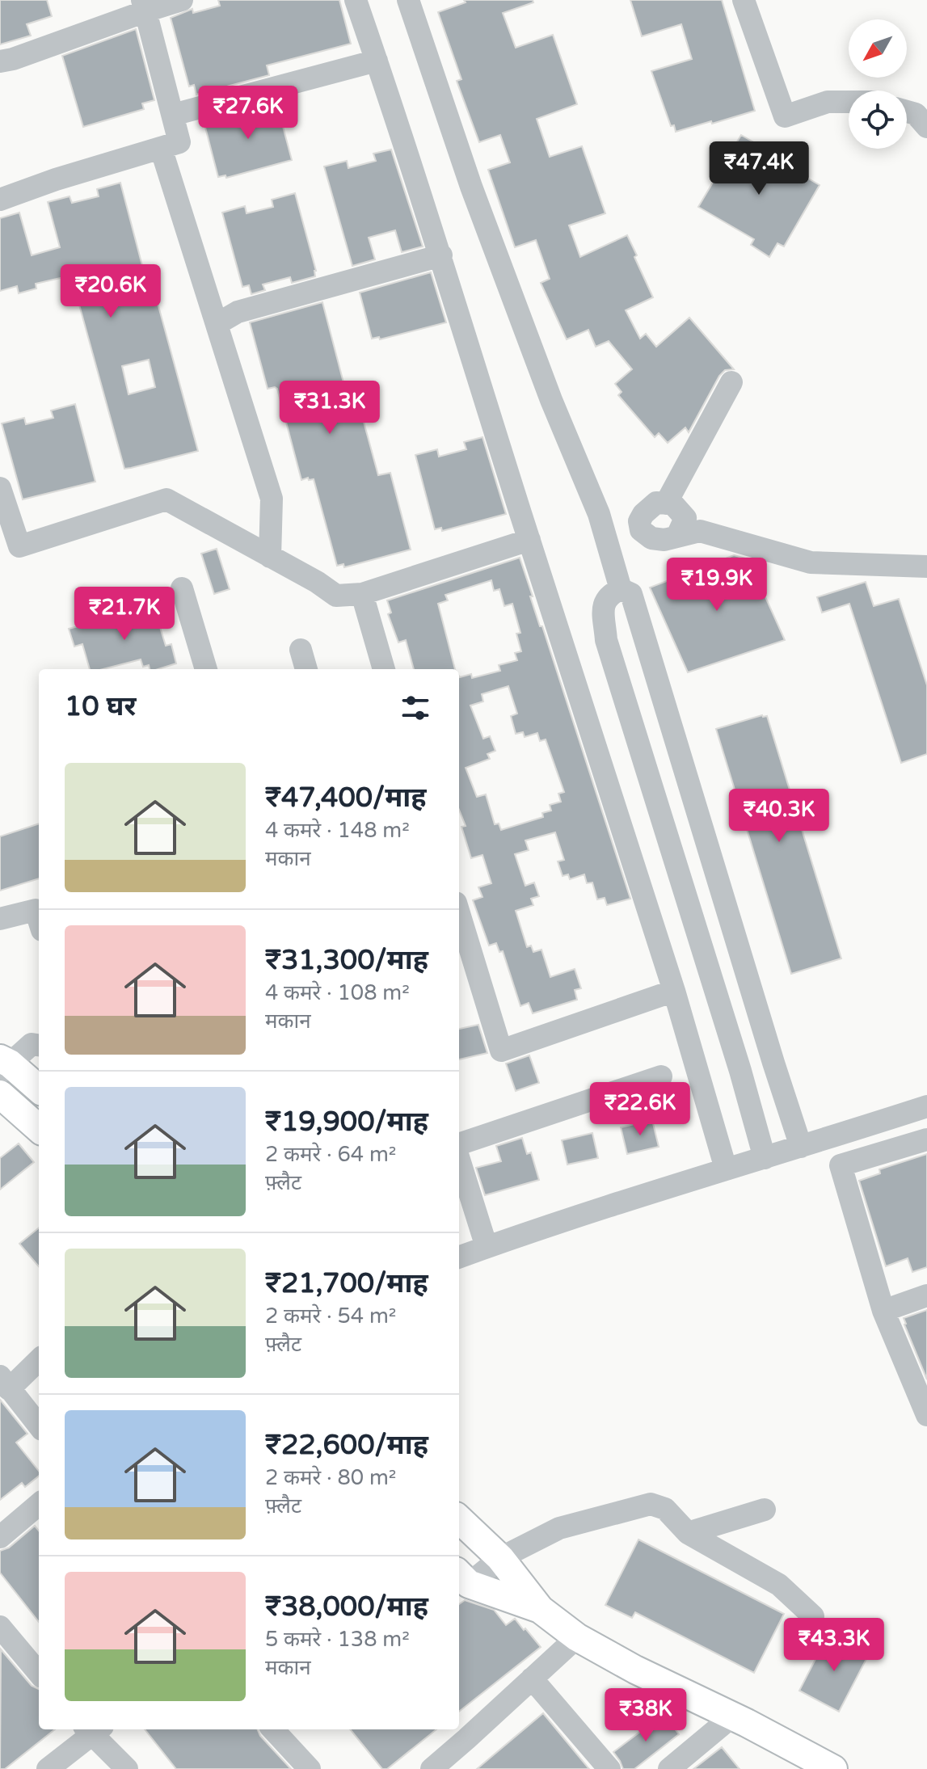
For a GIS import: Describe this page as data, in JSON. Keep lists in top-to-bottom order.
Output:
{
  "north": "bottom left",
  "page": {
    "price": [
      "₹27.6K",
      "₹47.4K",
      "₹20.6K",
      "₹31.3K",
      "₹19.9K",
      "₹21.7K",
      "₹40.3K",
      "₹22.6K",
      "₹43.3K",
      "₹38K"
    ],
    "heading": "10 घर",
    "list": [
      {
        "name": "₹47,400/माह",
        "note": "4 कमरे · 148 m² · मकान"
      },
      {
        "name": "₹31,300/माह",
        "note": "4 कमरे · 108 m² · मकान"
      },
      {
        "name": "₹19,900/माह",
        "note": "2 कमरे · 64 m² · फ़्लैट"
      },
      {
        "name": "₹21,700/माह",
        "note": "2 कमरे · 54 m² · फ़्लैट"
      },
      {
        "name": "₹22,600/माह",
        "note": "2 कमरे · 80 m² · फ़्लैट"
      },
      {
        "name": "₹38,000/माह",
        "note": "5 कमरे · 138 m² · मकान"
      }
    ]
  }
}
